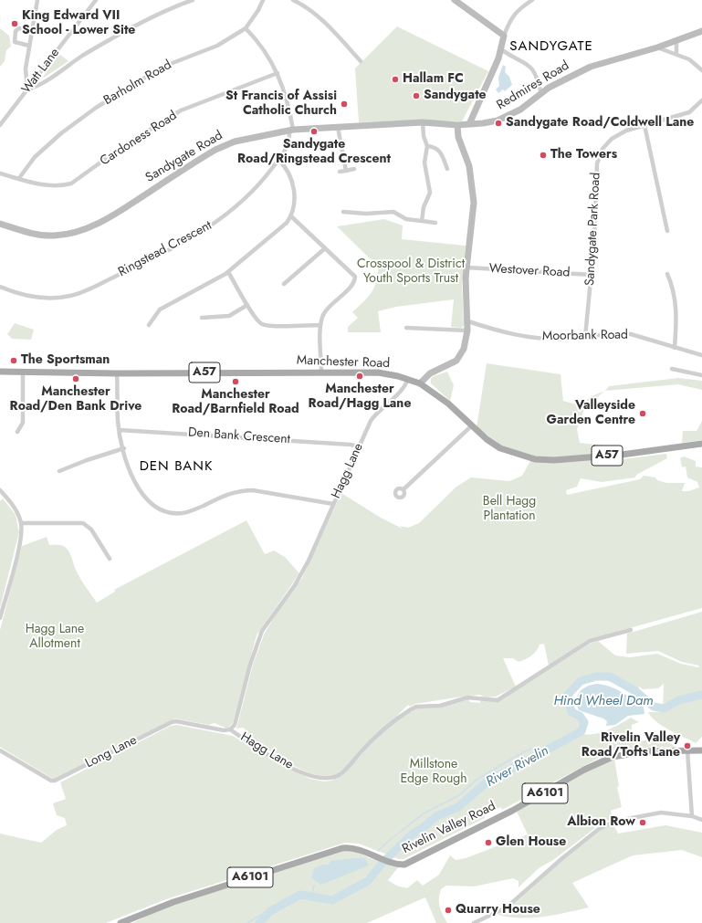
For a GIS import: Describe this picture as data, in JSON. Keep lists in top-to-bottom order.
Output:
{
  "streets": {
    "main road": [
      "Manchester Road",
      "A57",
      "A6101",
      "Rivelin Valley Road"
    ],
    "street": [
      "Watt Lane",
      "Barholm Road",
      "Redmires Road",
      "Cardoness Road",
      "Sandygate Road",
      "Sandygate Park Road",
      "Ringstead Crescent",
      "Westover Road",
      "Moorbank Road",
      "Den Bank Crescent",
      "Hagg Lane",
      "Long Lane"
    ]
  },
  "crossings": [
    ["Barholm Road", "Cardoness Road"],
    ["Redmires Road", "Sandygate Road"],
    ["Sandygate Road", "Ringstead Crescent"],
    ["Sandygate Park Road", "Westover Road"],
    ["Sandygate Park Road", "Moorbank Road"],
    ["Manchester Road", "Hagg Lane"],
    ["Den Bank Crescent", "Hagg Lane"],
    ["Hagg Lane", "Long Lane"]
  ],
  "districts": ["SANDYGATE", "DEN BANK"],
  "water": ["Hind Wheel Dam", "River Rivelin"],
  "parks": [
    "Crosspool & District Youth Sports Trust",
    "Bell Hagg Plantation",
    "Hagg Lane Allotment",
    "Millstone Edge Rough"
  ],
  "places": [
    "King Edward VII School - Lower Site",
    "Hallam FC",
    "Sandygate",
    "St Francis of Assisi Catholic Church",
    "Sandygate Road/Coldwell Lane",
    "Sandygate Road/Ringstead Crescent",
    "The Towers",
    "The Sportsman",
    "Manchester Road/Hagg Lane",
    "Manchester Road/Den Bank Drive",
    "Manchester Road/Barnfield Road",
    "Valleyside Garden Centre",
    "Rivelin Valley Road/Tofts Lane",
    "Albion Row",
    "Glen House",
    "Quarry House"
  ]
}
